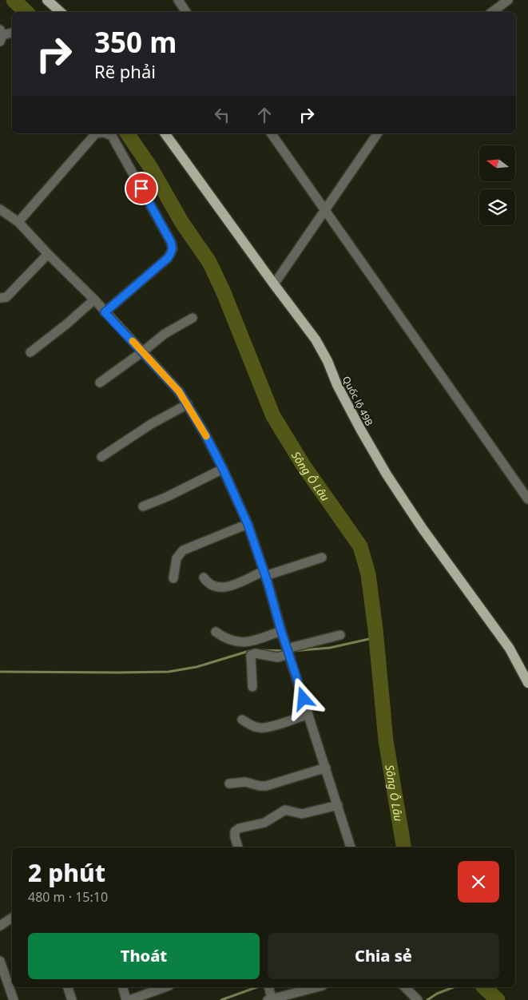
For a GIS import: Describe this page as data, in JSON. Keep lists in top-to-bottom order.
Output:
{
  "streets": {
    "main road": ["Quốc lộ 49B"]
  },
  "water": ["Sông Ô Lâu"],
  "north": "left",
  "page": {
    "turn": ["350 m", "Rẽ phải"],
    "heading": ["2 phút", "480 m · 15:10"],
    "buttons": ["Thoát", "Chia sẻ"]
  }
}
